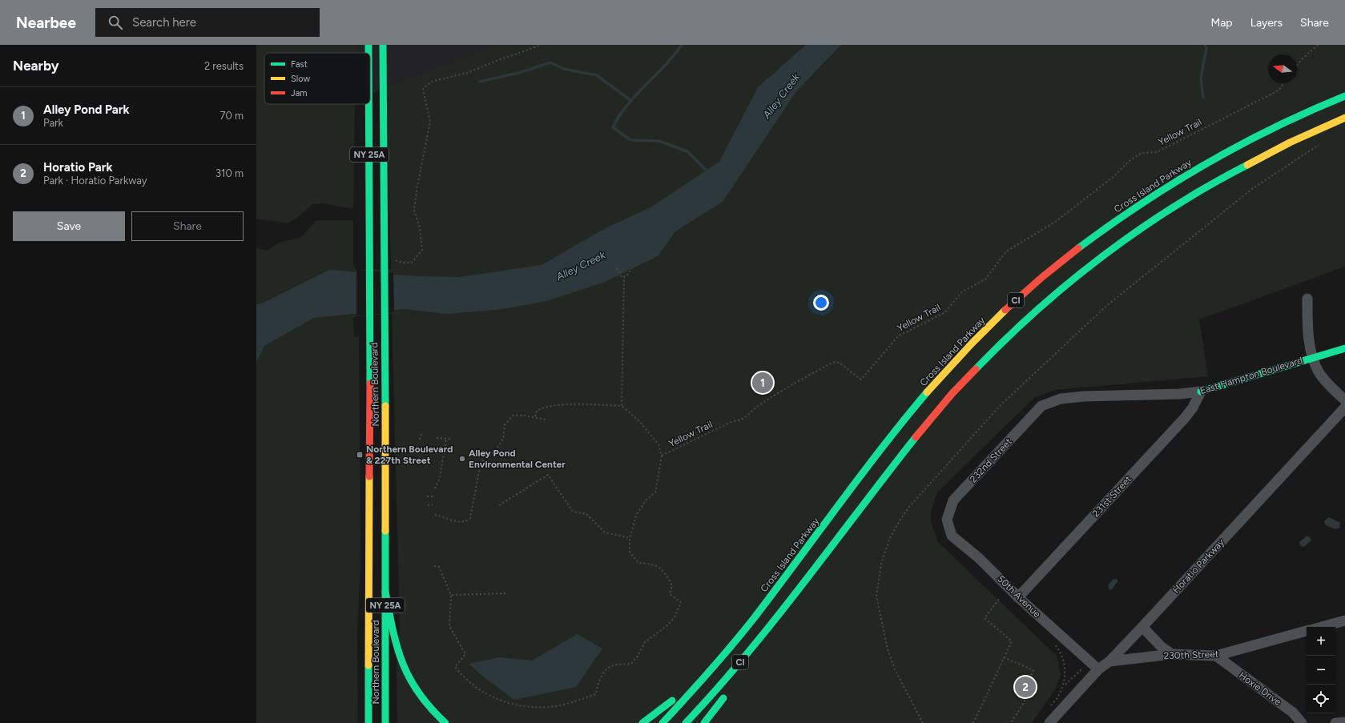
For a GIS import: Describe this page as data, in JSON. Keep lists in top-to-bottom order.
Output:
{
  "streets": {
    "main road": [
      "NY 25A",
      "Cross Island Parkway",
      "CI",
      "East Hampton Boulevard",
      "Northern Boulevard"
    ],
    "street": [
      "232nd Street",
      "231st Street",
      "Horatio Parkway",
      "50th Avenue",
      "230th Street",
      "Hoxie Drive"
    ],
    "path": ["Yellow Trail"]
  },
  "crossings": [
    ["East Hampton Boulevard", "232nd Street"],
    ["East Hampton Boulevard", "231st Street"],
    ["232nd Street", "50th Avenue"],
    ["231st Street", "50th Avenue"],
    ["Horatio Parkway", "50th Avenue"],
    ["Horatio Parkway", "230th Street"],
    ["230th Street", "Hoxie Drive"]
  ],
  "water": ["Alley Creek"],
  "places": {
    "transit": ["Northern Boulevard & 227th Street"],
    "other": ["Alley Pond Environmental Center"]
  },
  "legend": ["Fast", "Slow", "Jam"],
  "north": "left",
  "page": {
    "header": "Nearbee",
    "search": "Search here",
    "nav": ["Map", "Layers", "Share"],
    "heading": ["Nearby", "2 results"],
    "list": [
      {
        "mark": "1",
        "name": "Alley Pond Park",
        "note": "Park",
        "value": "70 m"
      },
      {
        "mark": "2",
        "name": "Horatio Park",
        "note": "Park · Horatio Parkway",
        "value": "310 m"
      }
    ],
    "buttons": ["Save", "Share"],
    "pins": ["1", "2"],
    "map_buttons": ["+", "−"]
  }
}
